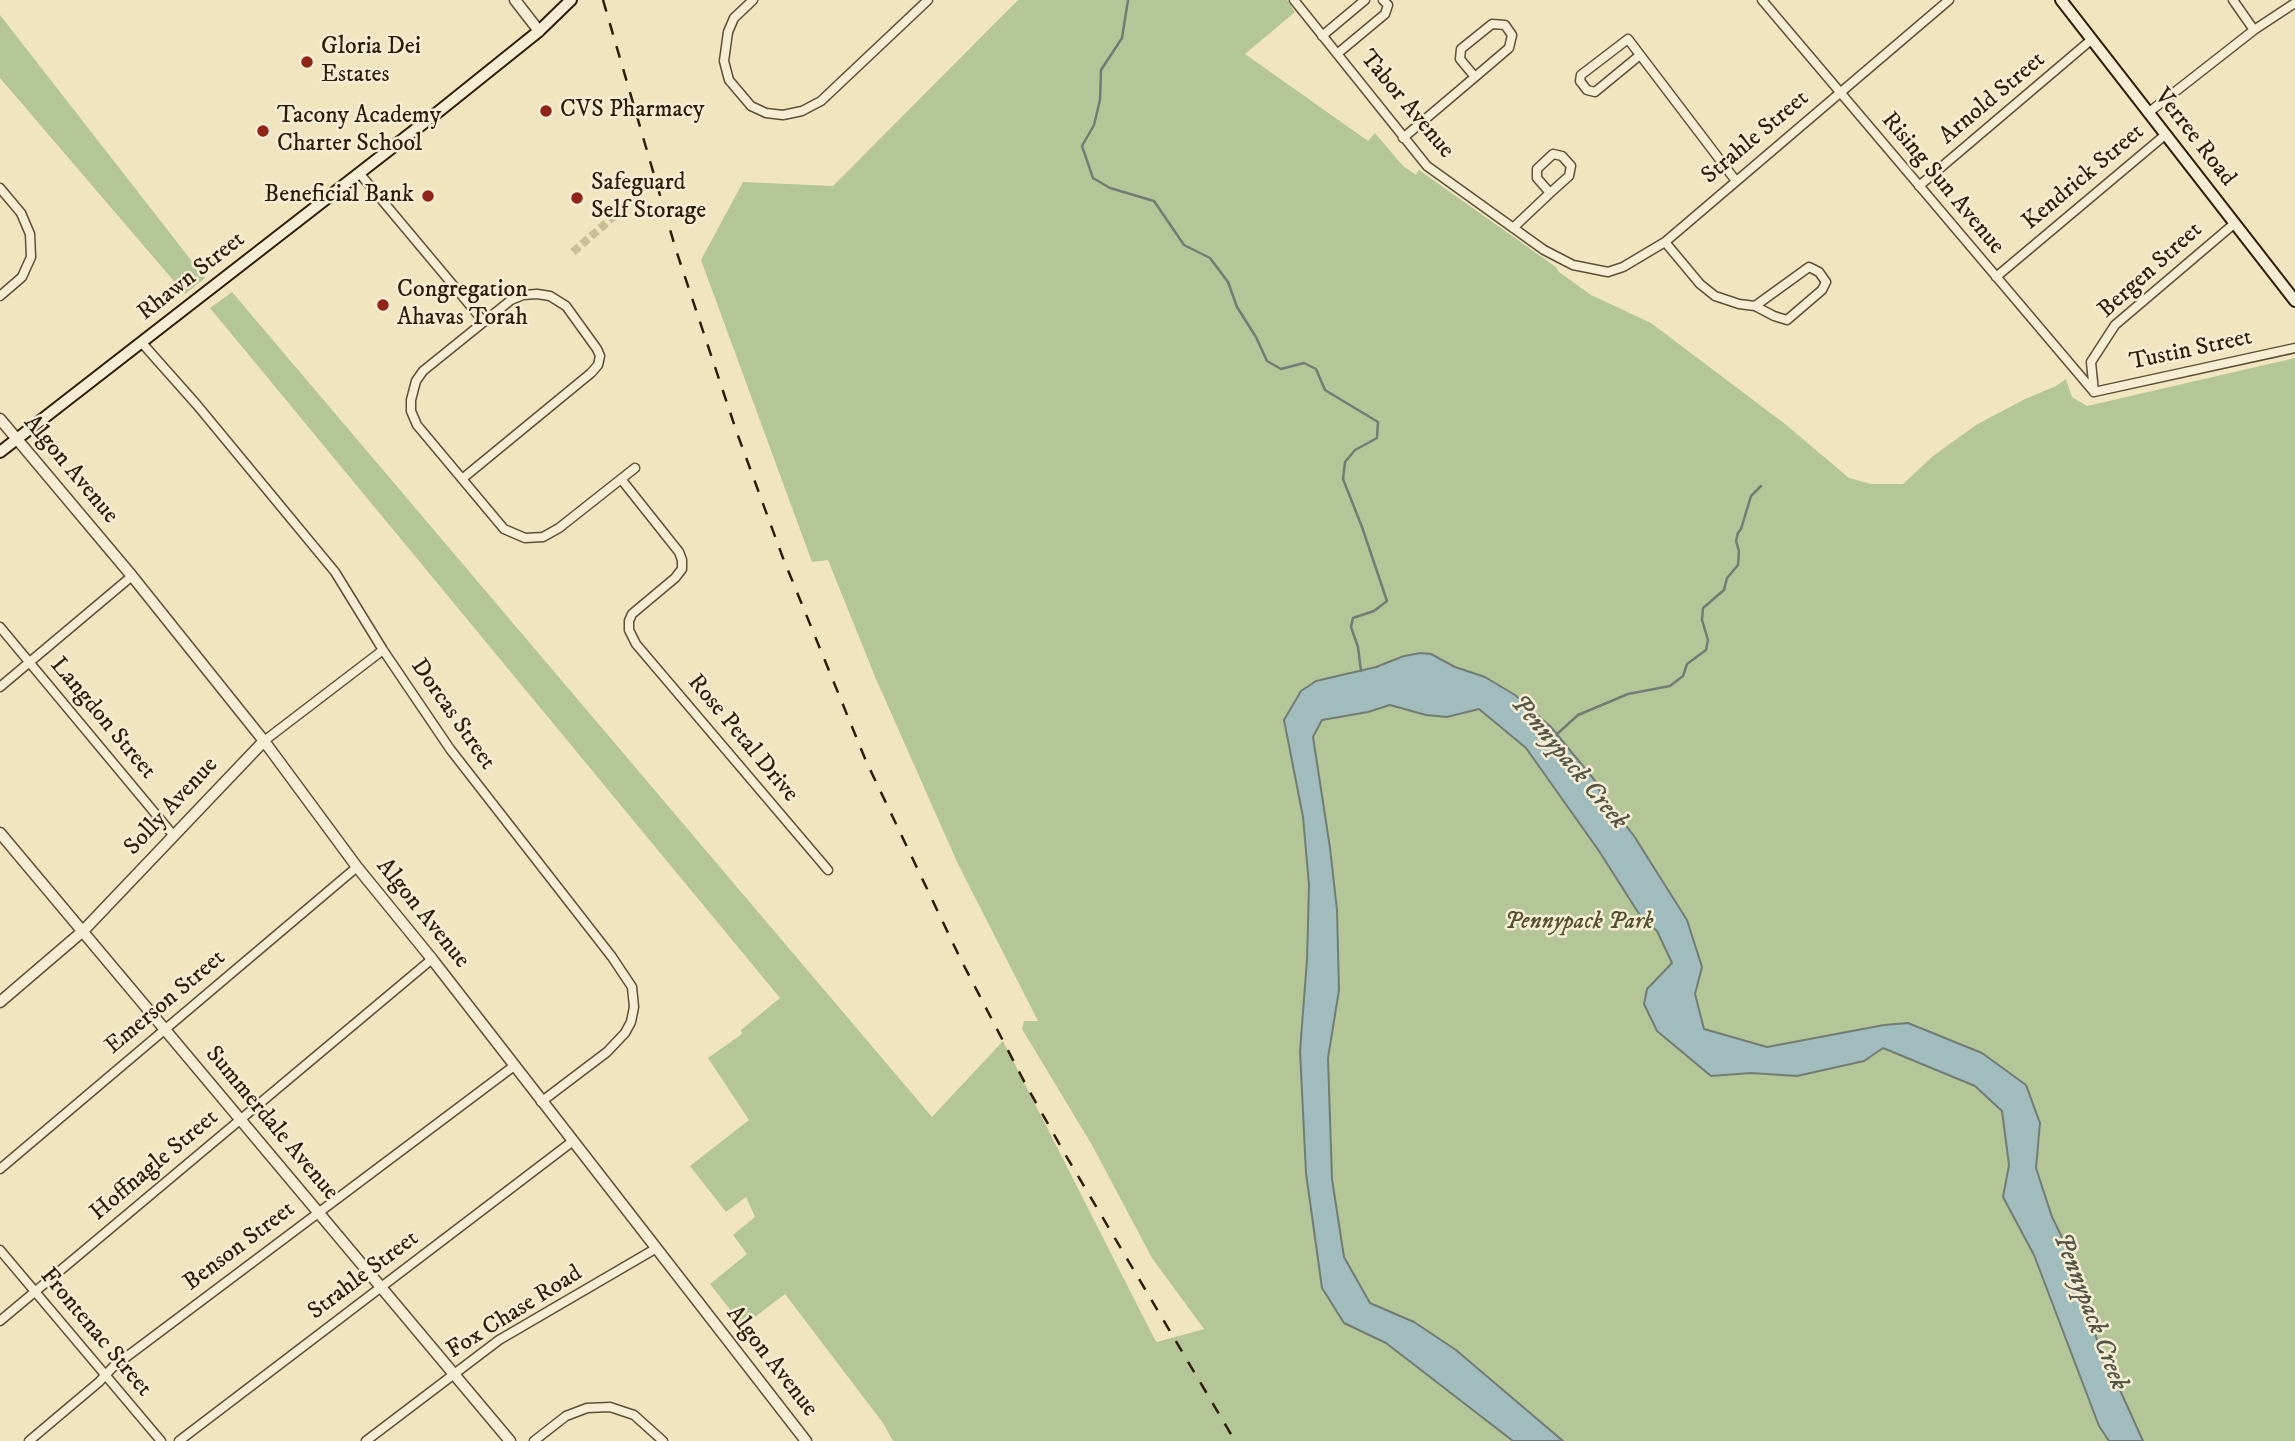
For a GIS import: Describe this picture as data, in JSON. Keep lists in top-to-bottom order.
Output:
{
  "streets": {
    "main road": ["Verree Road", "Rhawn Street"],
    "street": [
      "Arnold Street",
      "Tabor Avenue",
      "Strahle Street",
      "Kendrick Street",
      "Rising Sun Avenue",
      "Bergen Street",
      "Tustin Street",
      "Algon Avenue",
      "Dorcas Street",
      "Langdon Street",
      "Rose Petal Drive",
      "Solly Avenue",
      "Emerson Street",
      "Summerdale Avenue",
      "Hoffnagle Street",
      "Benson Street",
      "Fox Chase Road",
      "Frontenac Street"
    ]
  },
  "crossings": [
    ["Arnold Street", "Verree Road"],
    ["Arnold Street", "Rising Sun Avenue"],
    ["Tabor Avenue", "Strahle Street"],
    ["Strahle Street", "Rising Sun Avenue"],
    ["Strahle Street", "Algon Avenue"],
    ["Strahle Street", "Summerdale Avenue"],
    ["Verree Road", "Kendrick Street"],
    ["Verree Road", "Bergen Street"],
    ["Kendrick Street", "Rising Sun Avenue"],
    ["Rising Sun Avenue", "Bergen Street"],
    ["Rising Sun Avenue", "Tustin Street"],
    ["Bergen Street", "Tustin Street"],
    ["Rhawn Street", "Algon Avenue"],
    ["Rhawn Street", "Dorcas Street"],
    ["Algon Avenue", "Dorcas Street"],
    ["Algon Avenue", "Solly Avenue"],
    ["Algon Avenue", "Emerson Street"],
    ["Algon Avenue", "Hoffnagle Street"],
    ["Algon Avenue", "Benson Street"],
    ["Algon Avenue", "Fox Chase Road"],
    ["Dorcas Street", "Solly Avenue"],
    ["Langdon Street", "Solly Avenue"],
    ["Solly Avenue", "Summerdale Avenue"],
    ["Emerson Street", "Summerdale Avenue"],
    ["Summerdale Avenue", "Hoffnagle Street"],
    ["Summerdale Avenue", "Benson Street"],
    ["Summerdale Avenue", "Fox Chase Road"],
    ["Hoffnagle Street", "Frontenac Street"],
    ["Benson Street", "Frontenac Street"]
  ],
  "water": ["Pennypack Creek"],
  "parks": ["Pennypack Park"],
  "places": [
    "Gloria Dei Estates",
    "CVS Pharmacy",
    "Tacony Academy Charter School",
    "Beneficial Bank",
    "Safeguard Self Storage",
    "Congregation Ahavas Torah"
  ]
}
